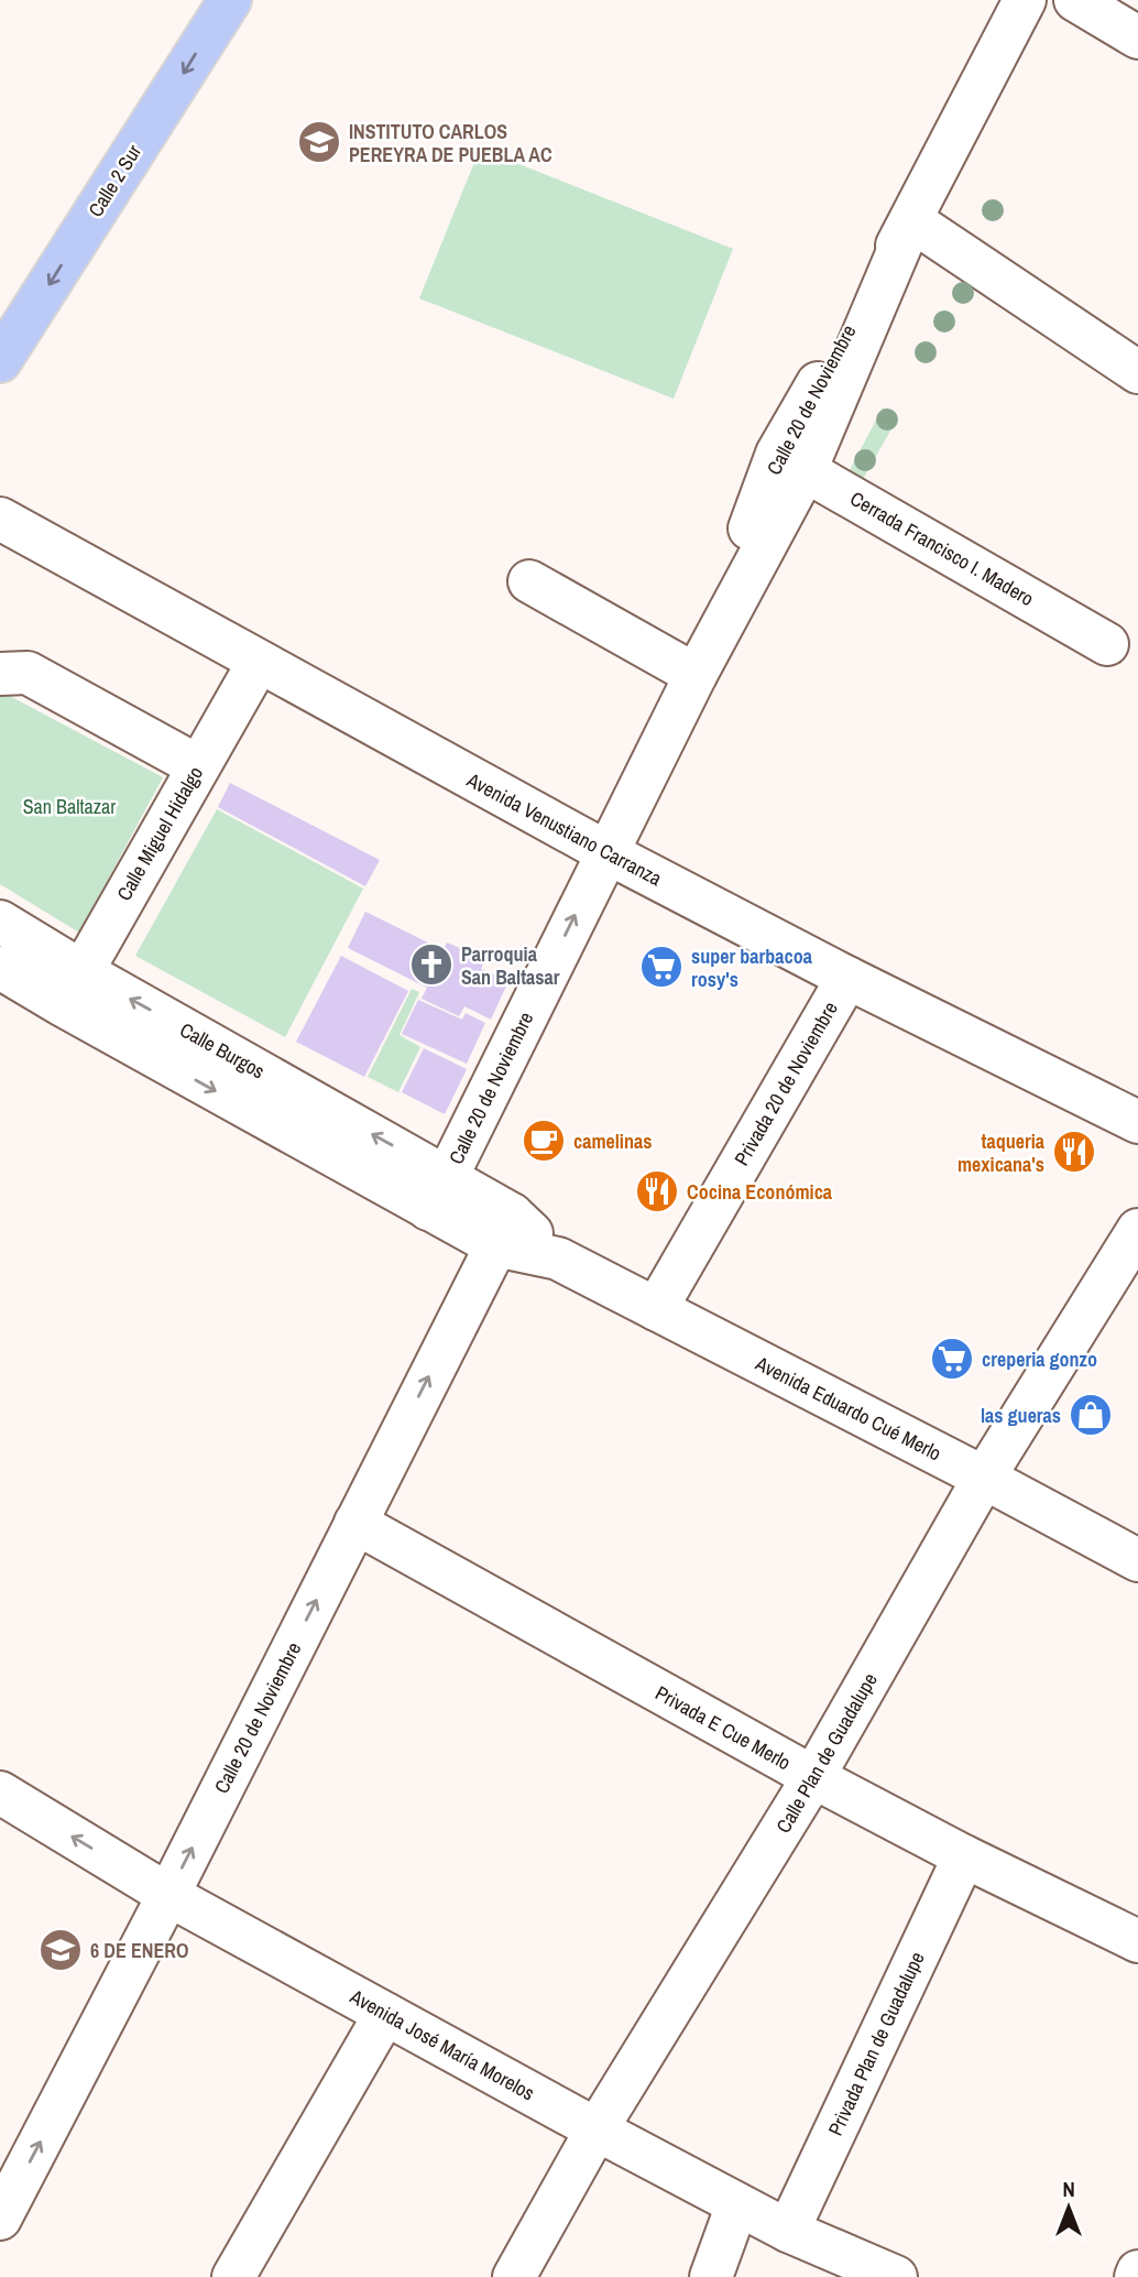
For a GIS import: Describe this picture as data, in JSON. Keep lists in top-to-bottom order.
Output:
{
  "streets": {
    "main road": ["Calle 2 Sur"],
    "street": [
      "Calle 20 de Noviembre",
      "Cerrada Francisco I. Madero",
      "Avenida Venustiano Carranza",
      "Calle Miguel Hidalgo",
      "Calle Burgos",
      "Privada 20 de Noviembre",
      "Avenida Eduardo Cué Merlo",
      "Privada E Cue Merlo",
      "Calle Plan de Guadalupe",
      "Privada Plan de Guadalupe",
      "Avenida José María Morelos"
    ]
  },
  "crossings": [
    ["Calle 20 de Noviembre", "Cerrada Francisco I. Madero"],
    ["Calle 20 de Noviembre", "Avenida Venustiano Carranza"],
    ["Calle 20 de Noviembre", "Calle Burgos"],
    ["Calle 20 de Noviembre", "Avenida Eduardo Cué Merlo"],
    ["Calle 20 de Noviembre", "Privada E Cue Merlo"],
    ["Calle 20 de Noviembre", "Avenida José María Morelos"],
    ["Avenida Venustiano Carranza", "Calle Miguel Hidalgo"],
    ["Avenida Venustiano Carranza", "Privada 20 de Noviembre"],
    ["Calle Miguel Hidalgo", "Calle Burgos"],
    ["Calle Burgos", "Avenida Eduardo Cué Merlo"],
    ["Privada 20 de Noviembre", "Avenida Eduardo Cué Merlo"],
    ["Avenida Eduardo Cué Merlo", "Calle Plan de Guadalupe"],
    ["Privada E Cue Merlo", "Calle Plan de Guadalupe"],
    ["Privada E Cue Merlo", "Privada Plan de Guadalupe"],
    ["Calle Plan de Guadalupe", "Avenida José María Morelos"],
    ["Privada Plan de Guadalupe", "Avenida José María Morelos"]
  ],
  "one_way": ["Calle 2 Sur", "Calle 20 de Noviembre"],
  "parks": ["San Baltazar"],
  "places": {
    "school or university": ["INSTITUTO CARLOS PEREYRA DE PUEBLA AC", "6 DE ENERO"],
    "church": ["Parroquia San Baltasar"],
    "supermarket": ["super barbacoa rosy's", "creperia gonzo"],
    "cafe": ["camelinas"],
    "restaurant": ["taqueria mexicana's", "Cocina Económica"],
    "shop": ["las gueras"]
  },
  "north": "top"
}
